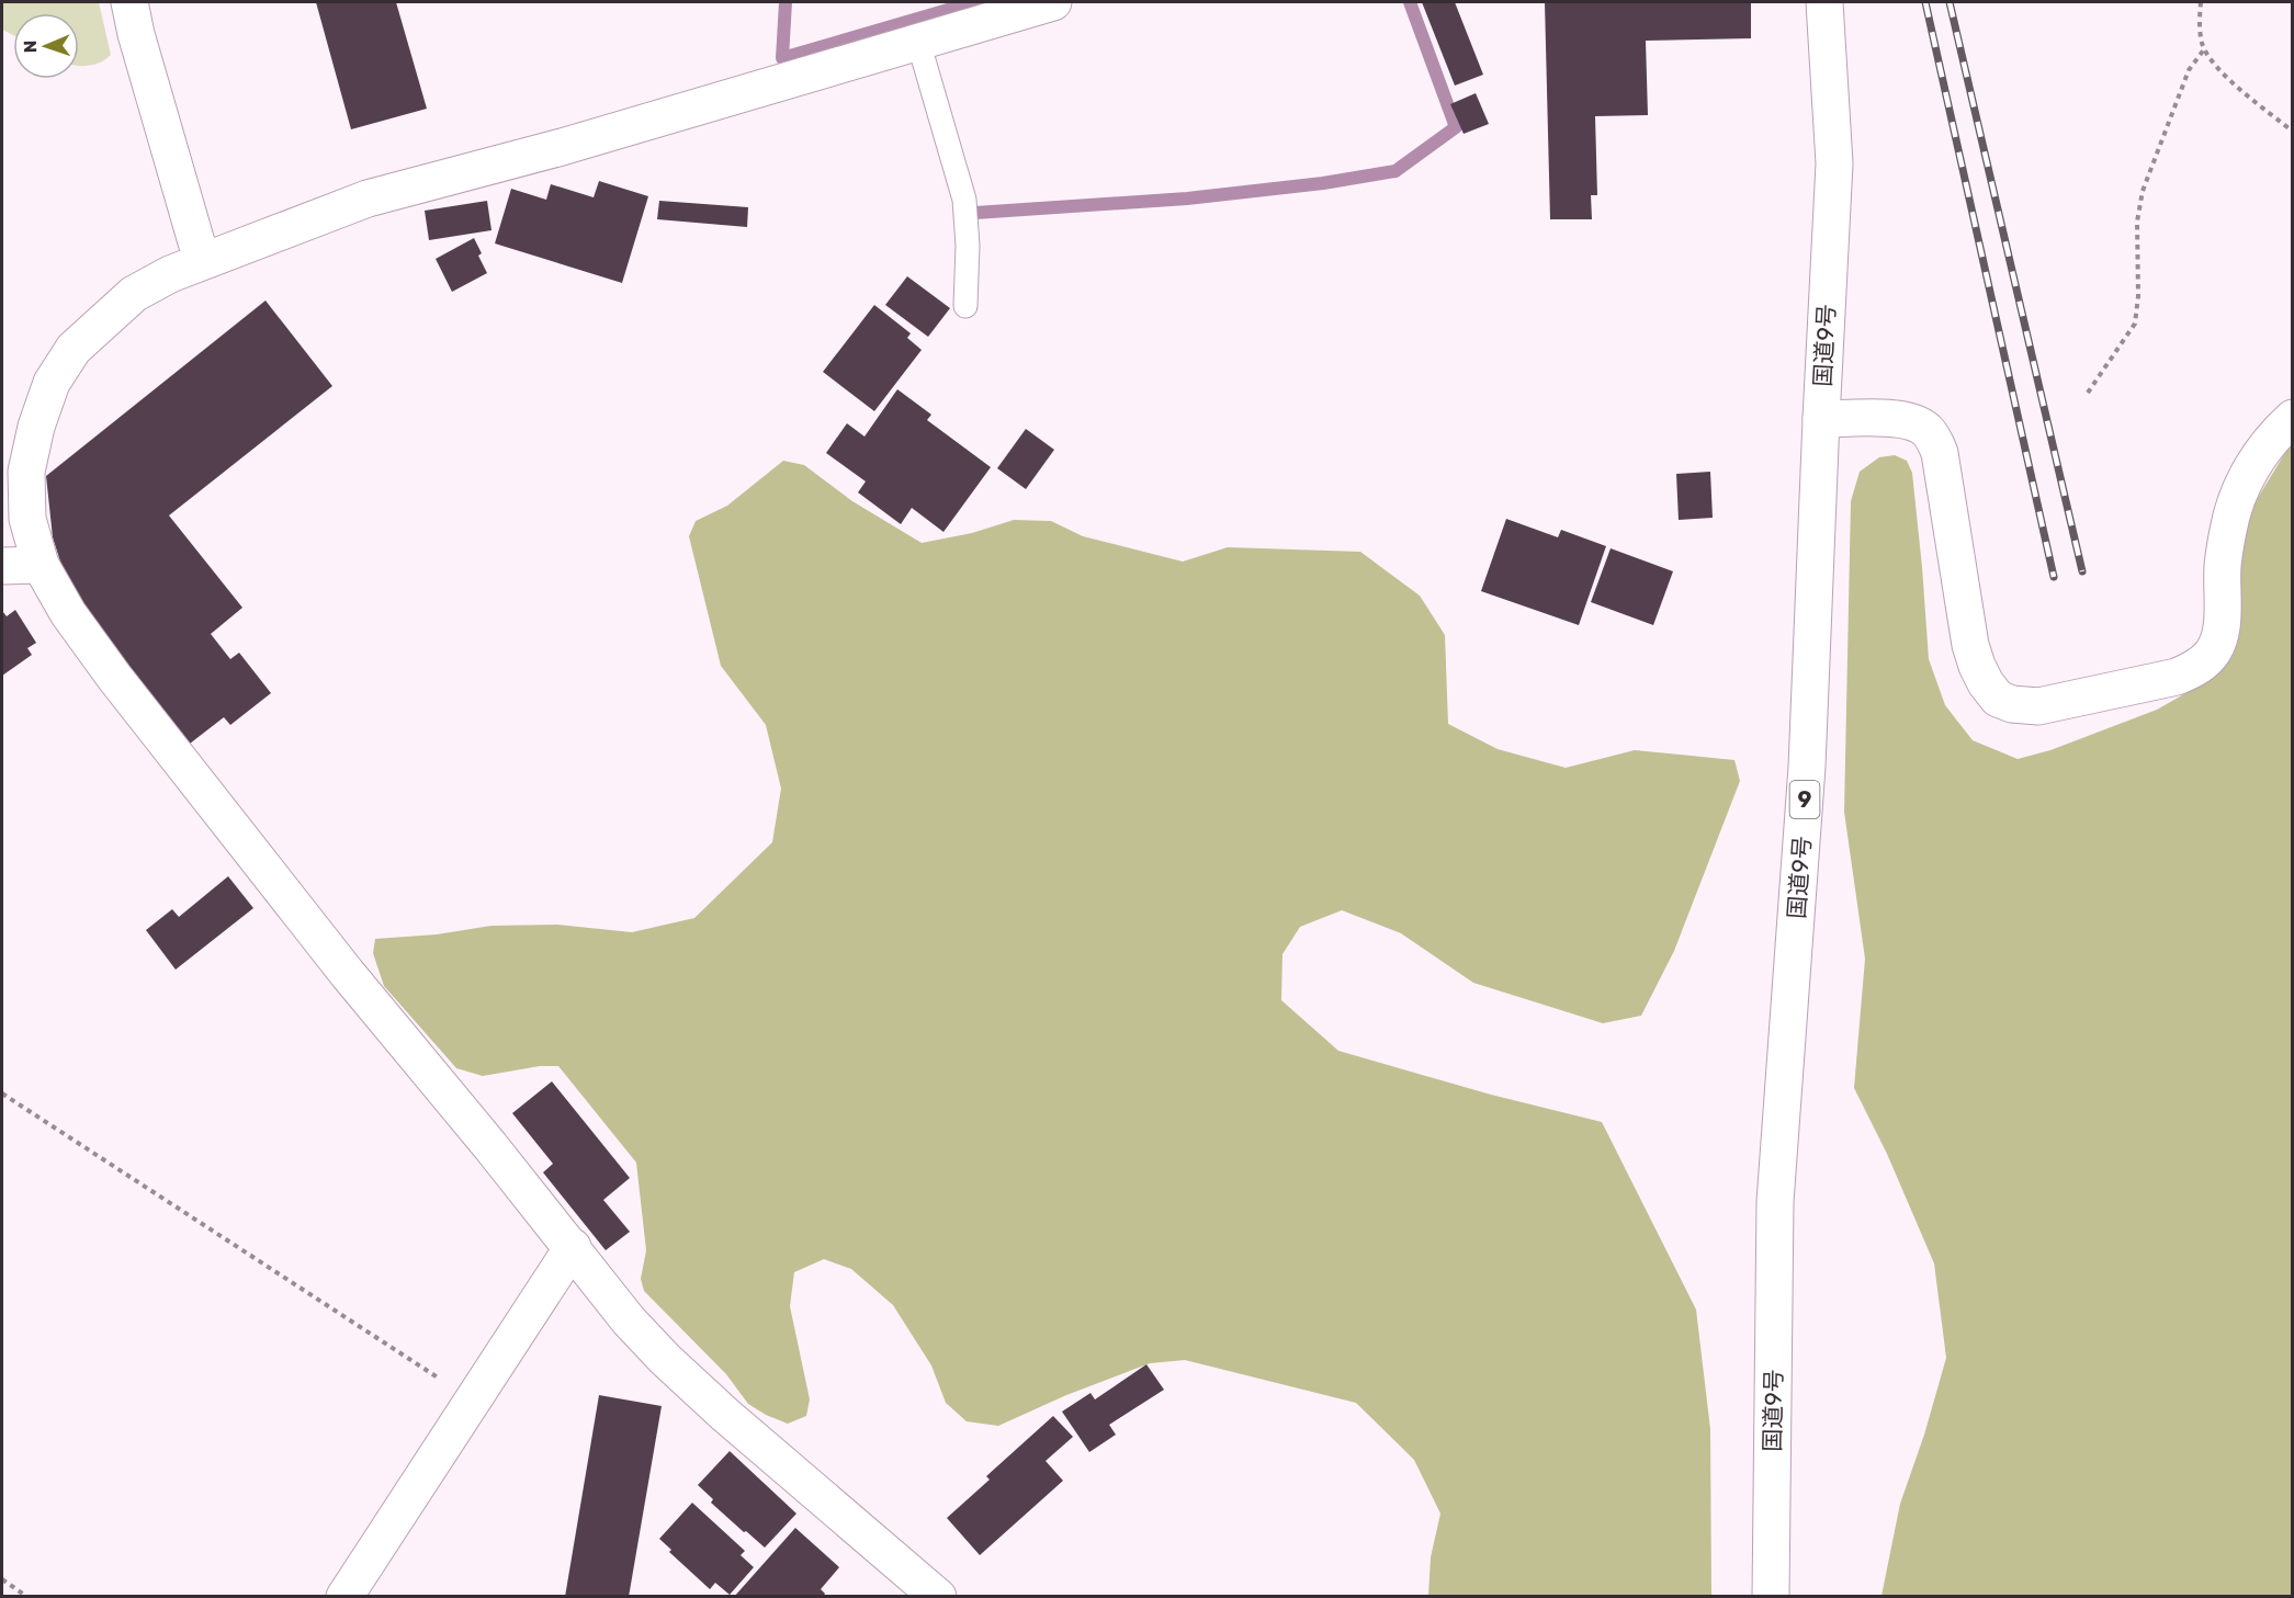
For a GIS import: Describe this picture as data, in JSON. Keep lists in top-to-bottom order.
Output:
{
  "streets": {
    "main road": ["国道9号", "9"]
  },
  "north": "left"
}
